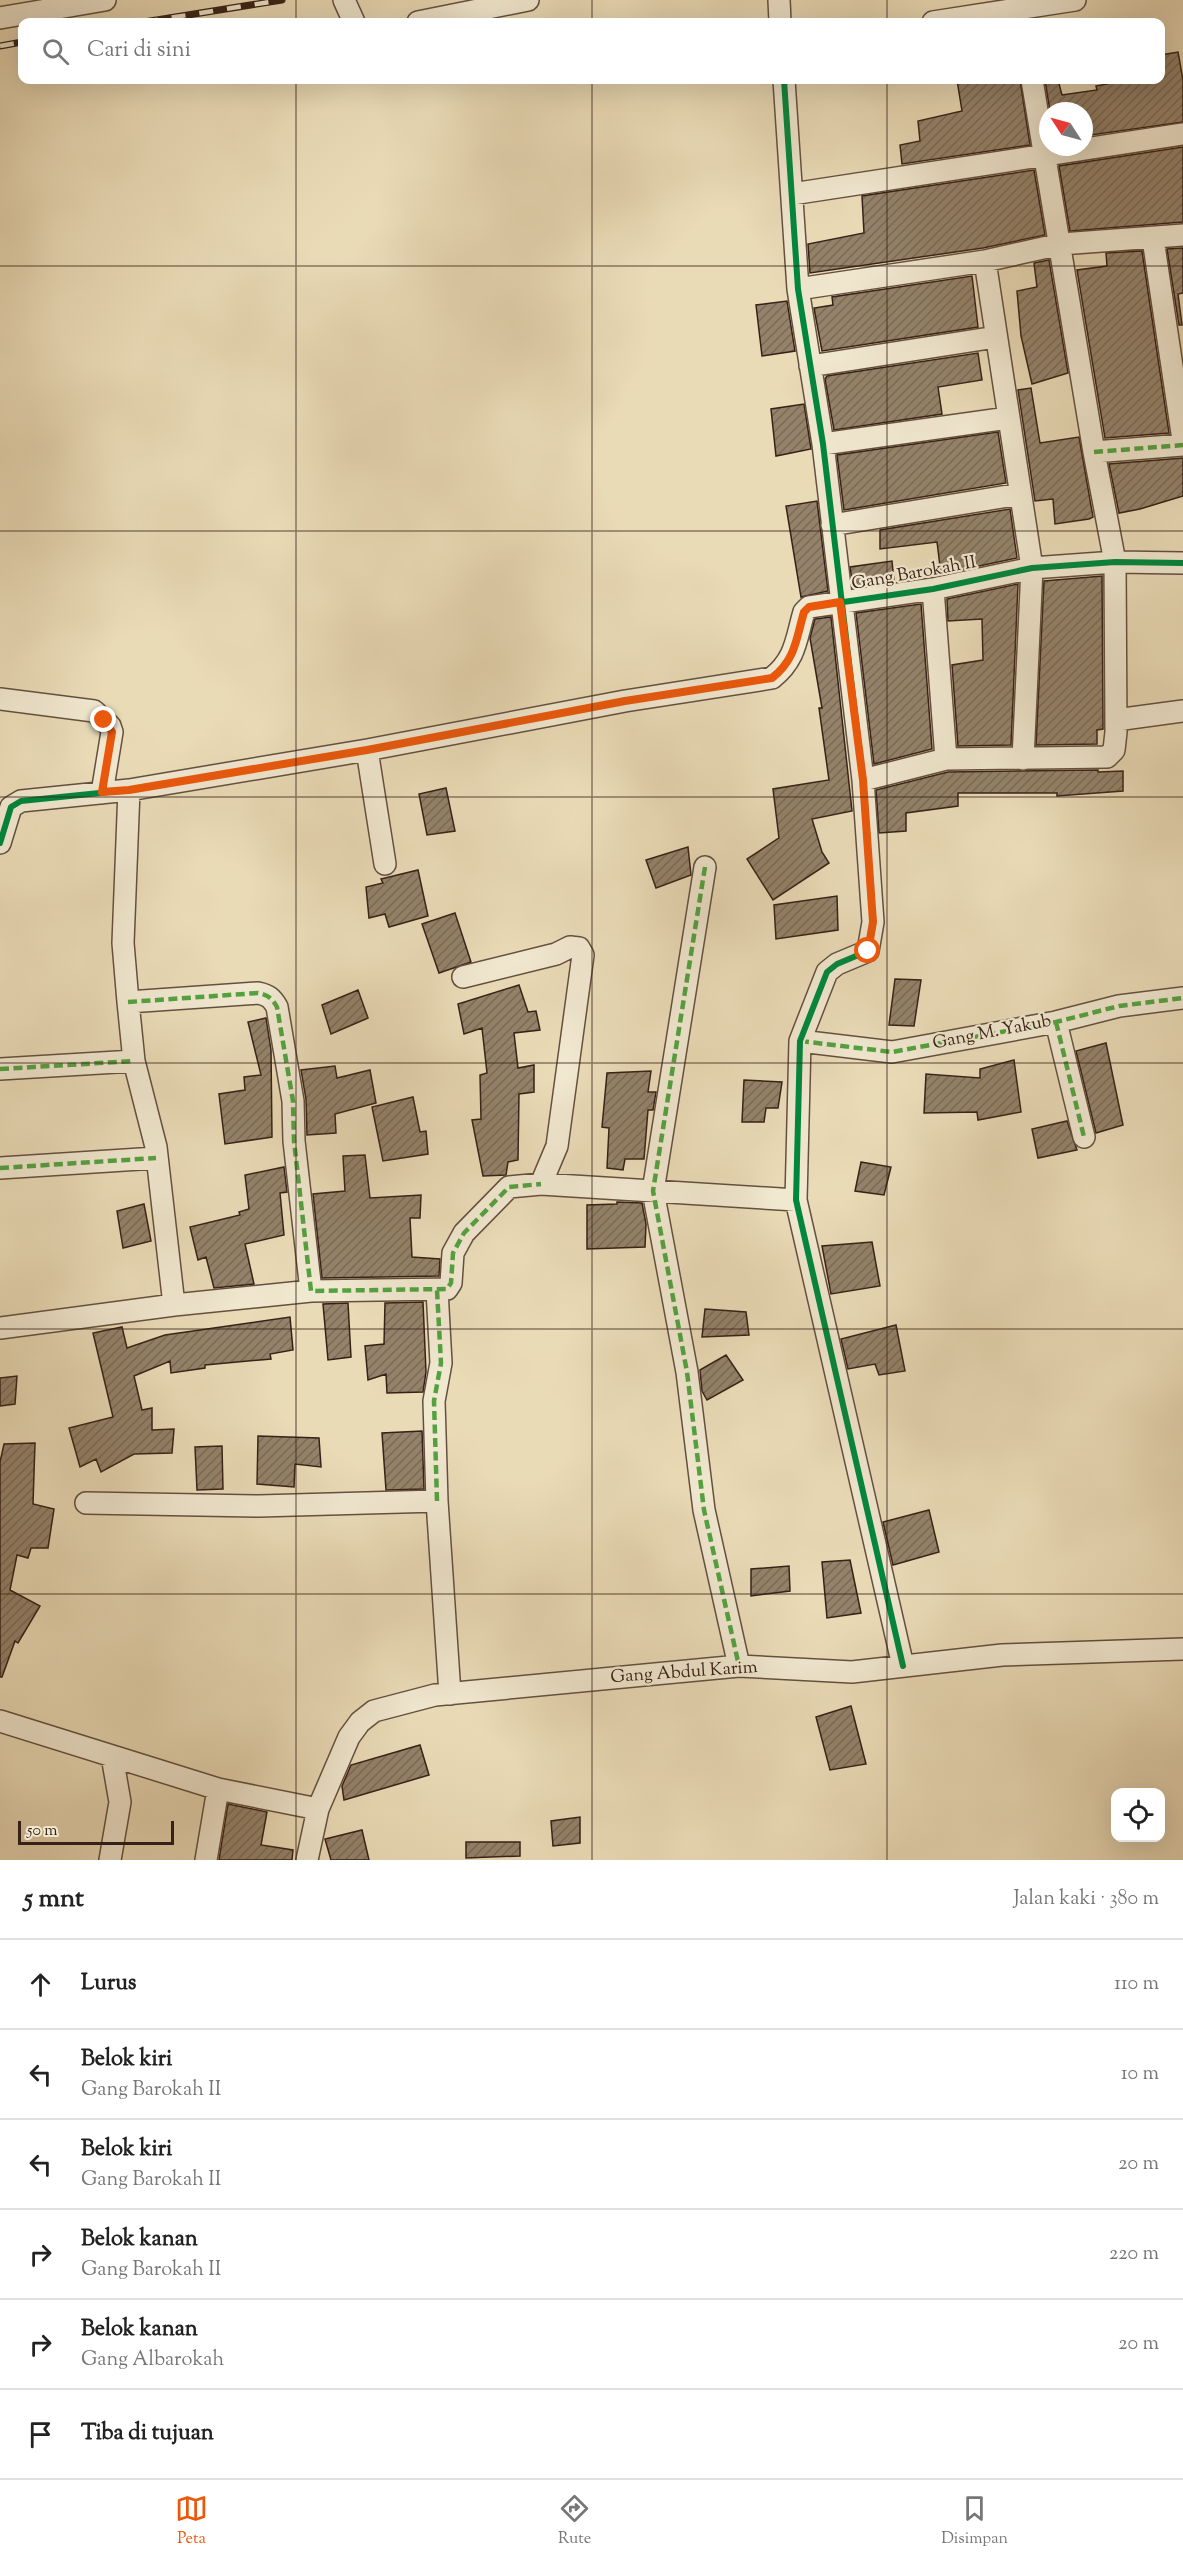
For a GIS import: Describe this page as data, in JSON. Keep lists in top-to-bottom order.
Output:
{
  "streets": {
    "street": ["Gang Barokah II", "Gang M. Yakub", "Gang Abdul Karim"]
  },
  "scale_bar": "50 m",
  "north": "top left",
  "page": {
    "search": "Cari di sini",
    "scale": "50 m",
    "heading": ["5 mnt", "Jalan kaki · 380 m"],
    "list": [
      ["Lurus", "110 m"],
      ["Belok kiri", "Gang Barokah II", "10 m"],
      ["Belok kiri", "Gang Barokah II", "20 m"],
      ["Belok kanan", "Gang Barokah II", "220 m"],
      ["Belok kanan", "Gang Albarokah", "20 m"],
      "Tiba di tujuan"
    ],
    "nav": ["Peta", "Rute", "Disimpan"]
  }
}
